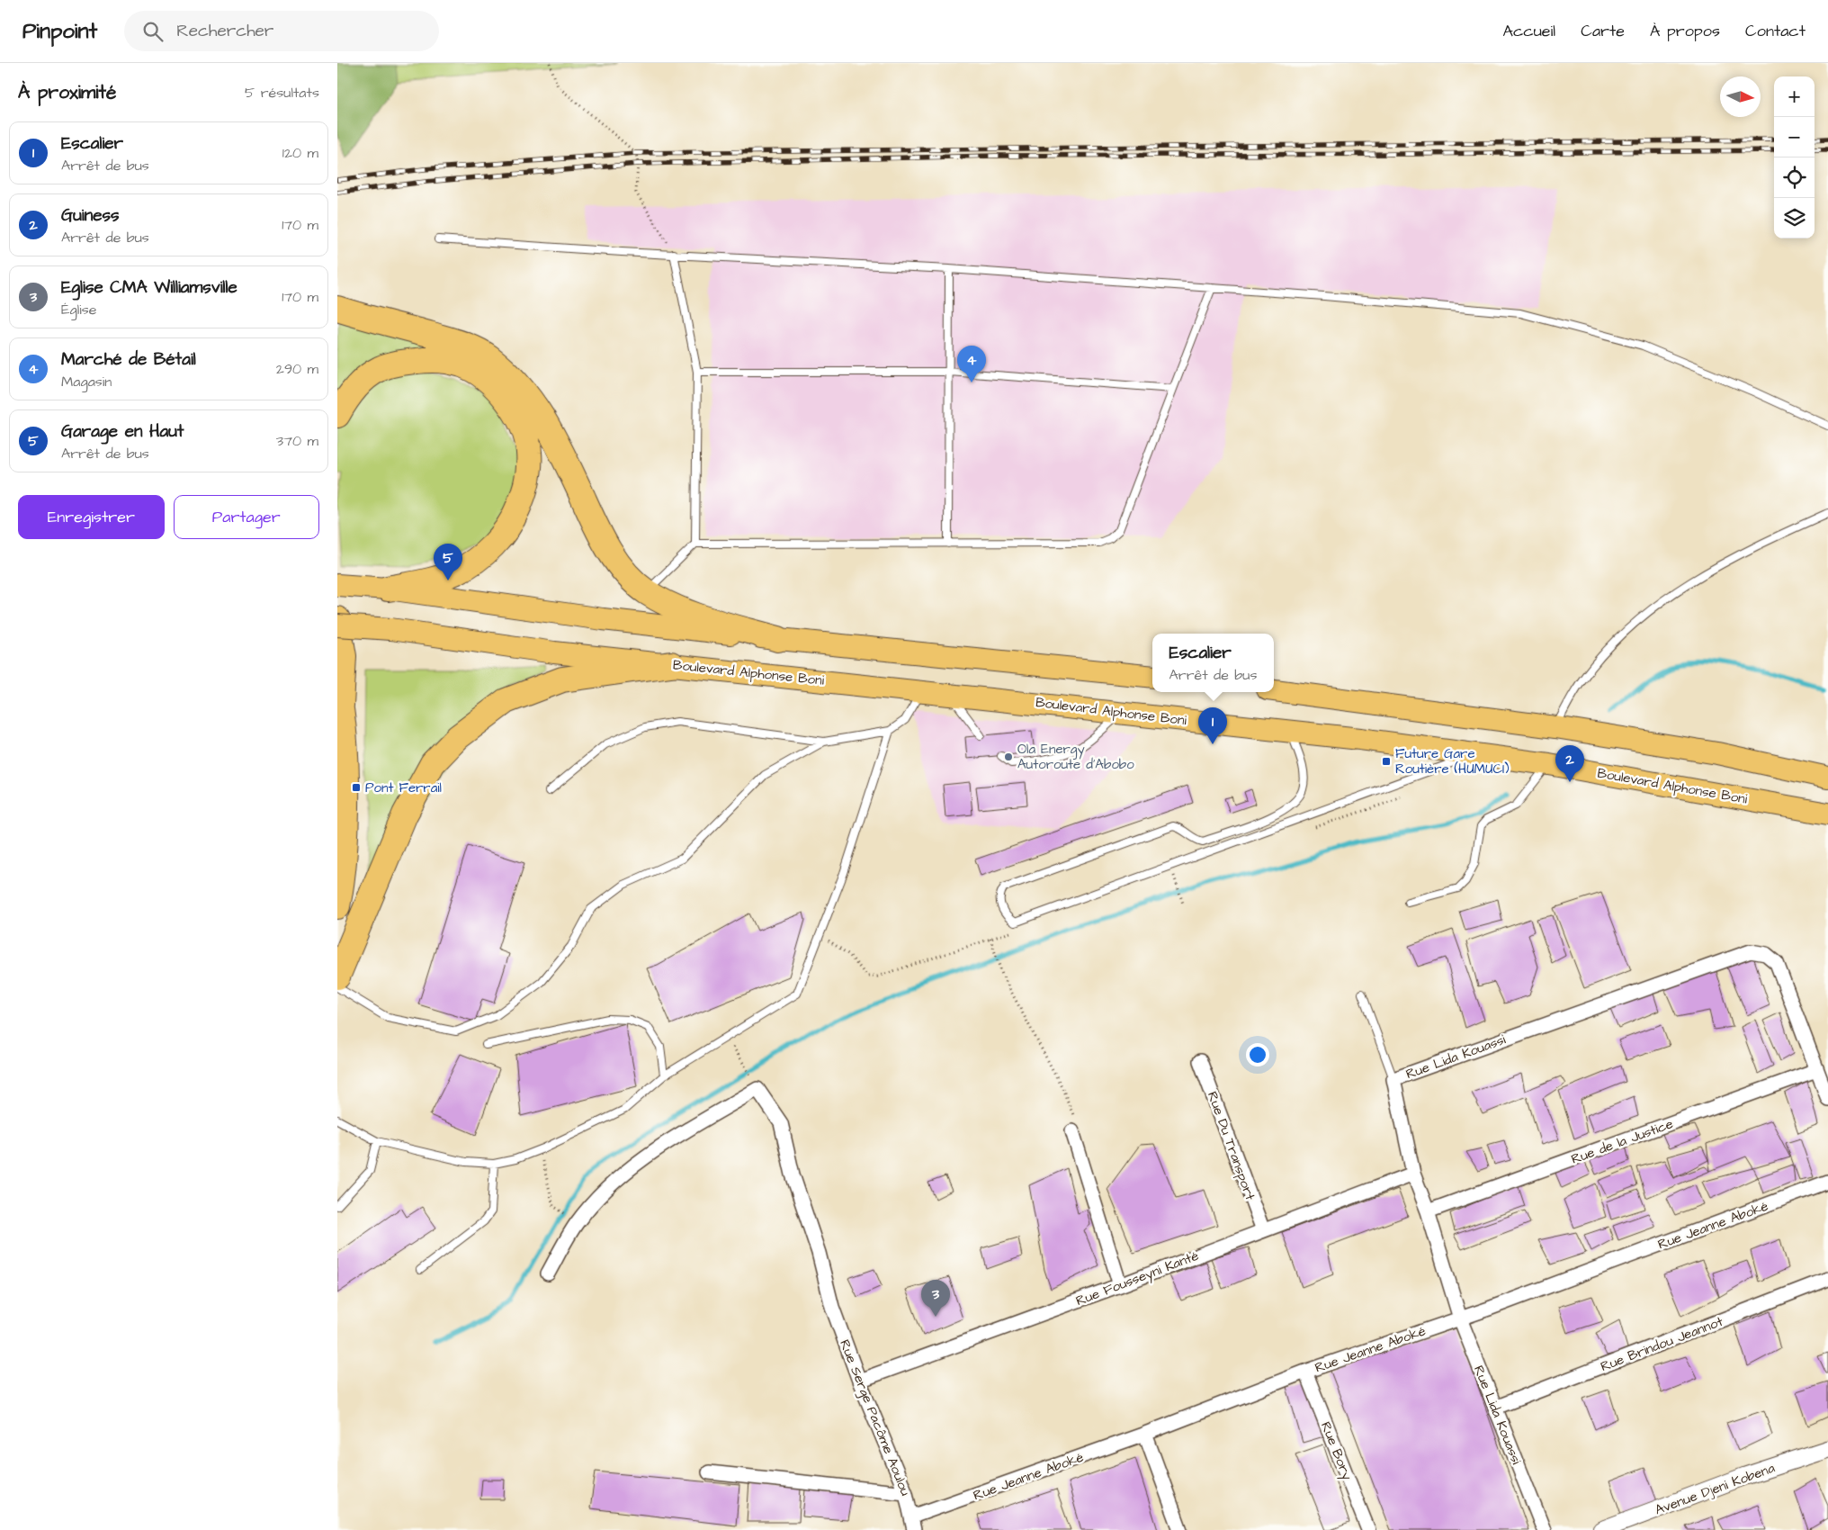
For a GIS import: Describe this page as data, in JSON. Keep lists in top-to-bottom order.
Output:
{
  "streets": {
    "main road": ["Boulevard Alphonse Boni"],
    "street": [
      "Rue Lida Kouassi",
      "Rue de la Justice",
      "Rue Du Transport",
      "Rue Jeanne Aboké",
      "Rue Fousseyni Kanté",
      "Rue Brindou Jeannot",
      "Rue Serge Pacôme Aoulou",
      "Rue Bory",
      "Avenue Djeni Kobena"
    ]
  },
  "crossings": [
    ["Rue Lida Kouassi", "Rue de la Justice"],
    ["Rue Lida Kouassi", "Rue Jeanne Aboké"],
    ["Rue Lida Kouassi", "Rue Fousseyni Kanté"],
    ["Rue Lida Kouassi", "Rue Brindou Jeannot"],
    ["Rue Du Transport", "Rue Fousseyni Kanté"],
    ["Rue Jeanne Aboké", "Rue Serge Pacôme Aoulou"],
    ["Rue Jeanne Aboké", "Rue Bory"],
    ["Rue Fousseyni Kanté", "Rue Serge Pacôme Aoulou"]
  ],
  "places": {
    "other": ["Ola Energy Autoroute d’Abobo"],
    "transit": ["Future Gare Routière (HUMUCI)", "Pont Ferrail"]
  },
  "north": "right",
  "page": {
    "header": "Pinpoint",
    "search": "Rechercher",
    "nav": [
      "Accueil",
      "Carte",
      "À propos",
      "Contact"
    ],
    "heading": ["À proximité", "5 résultats"],
    "map_buttons": ["+", "−"],
    "list": [
      {
        "mark": "1",
        "name": "Escalier",
        "note": "Arrêt de bus",
        "value": "120 m"
      },
      {
        "mark": "2",
        "name": "Guiness",
        "note": "Arrêt de bus",
        "value": "170 m"
      },
      {
        "mark": "3",
        "name": "Eglise CMA Williamsville",
        "note": "Église",
        "value": "170 m"
      },
      {
        "mark": "4",
        "name": "Marché de Bétail",
        "note": "Magasin",
        "value": "290 m"
      },
      {
        "mark": "5",
        "name": "Garage en Haut",
        "note": "Arrêt de bus",
        "value": "370 m"
      }
    ],
    "pins": [
      "4",
      "5",
      "1",
      "2",
      "3"
    ],
    "buttons": ["Enregistrer", "Partager"],
    "popup": ["Escalier", "Arrêt de bus"]
  }
}
